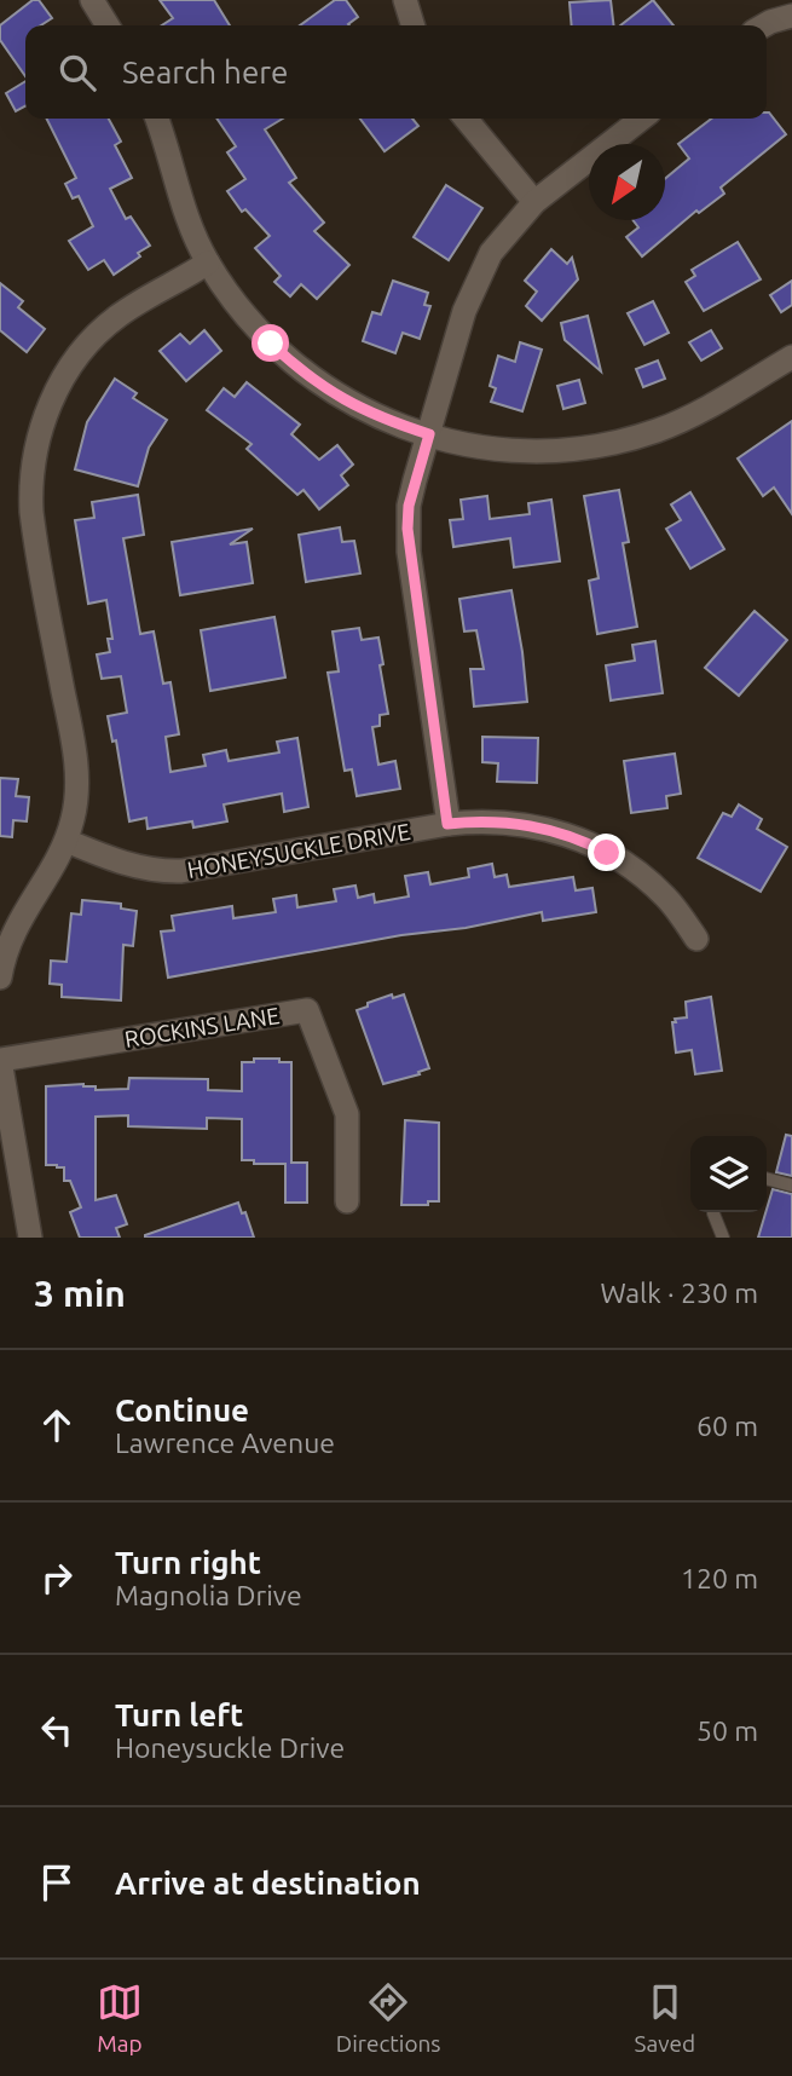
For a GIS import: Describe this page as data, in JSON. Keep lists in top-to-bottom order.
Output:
{
  "streets": {
    "street": ["HONEYSUCKLE DRIVE", "ROCKINS LANE"]
  },
  "north": "bottom left",
  "page": {
    "search": "Search here",
    "heading": ["3 min", "Walk · 230 m"],
    "list": [
      ["Continue", "Lawrence Avenue", "60 m"],
      ["Turn right", "Magnolia Drive", "120 m"],
      ["Turn left", "Honeysuckle Drive", "50 m"],
      "Arrive at destination"
    ],
    "nav": ["Map", "Directions", "Saved"]
  }
}
